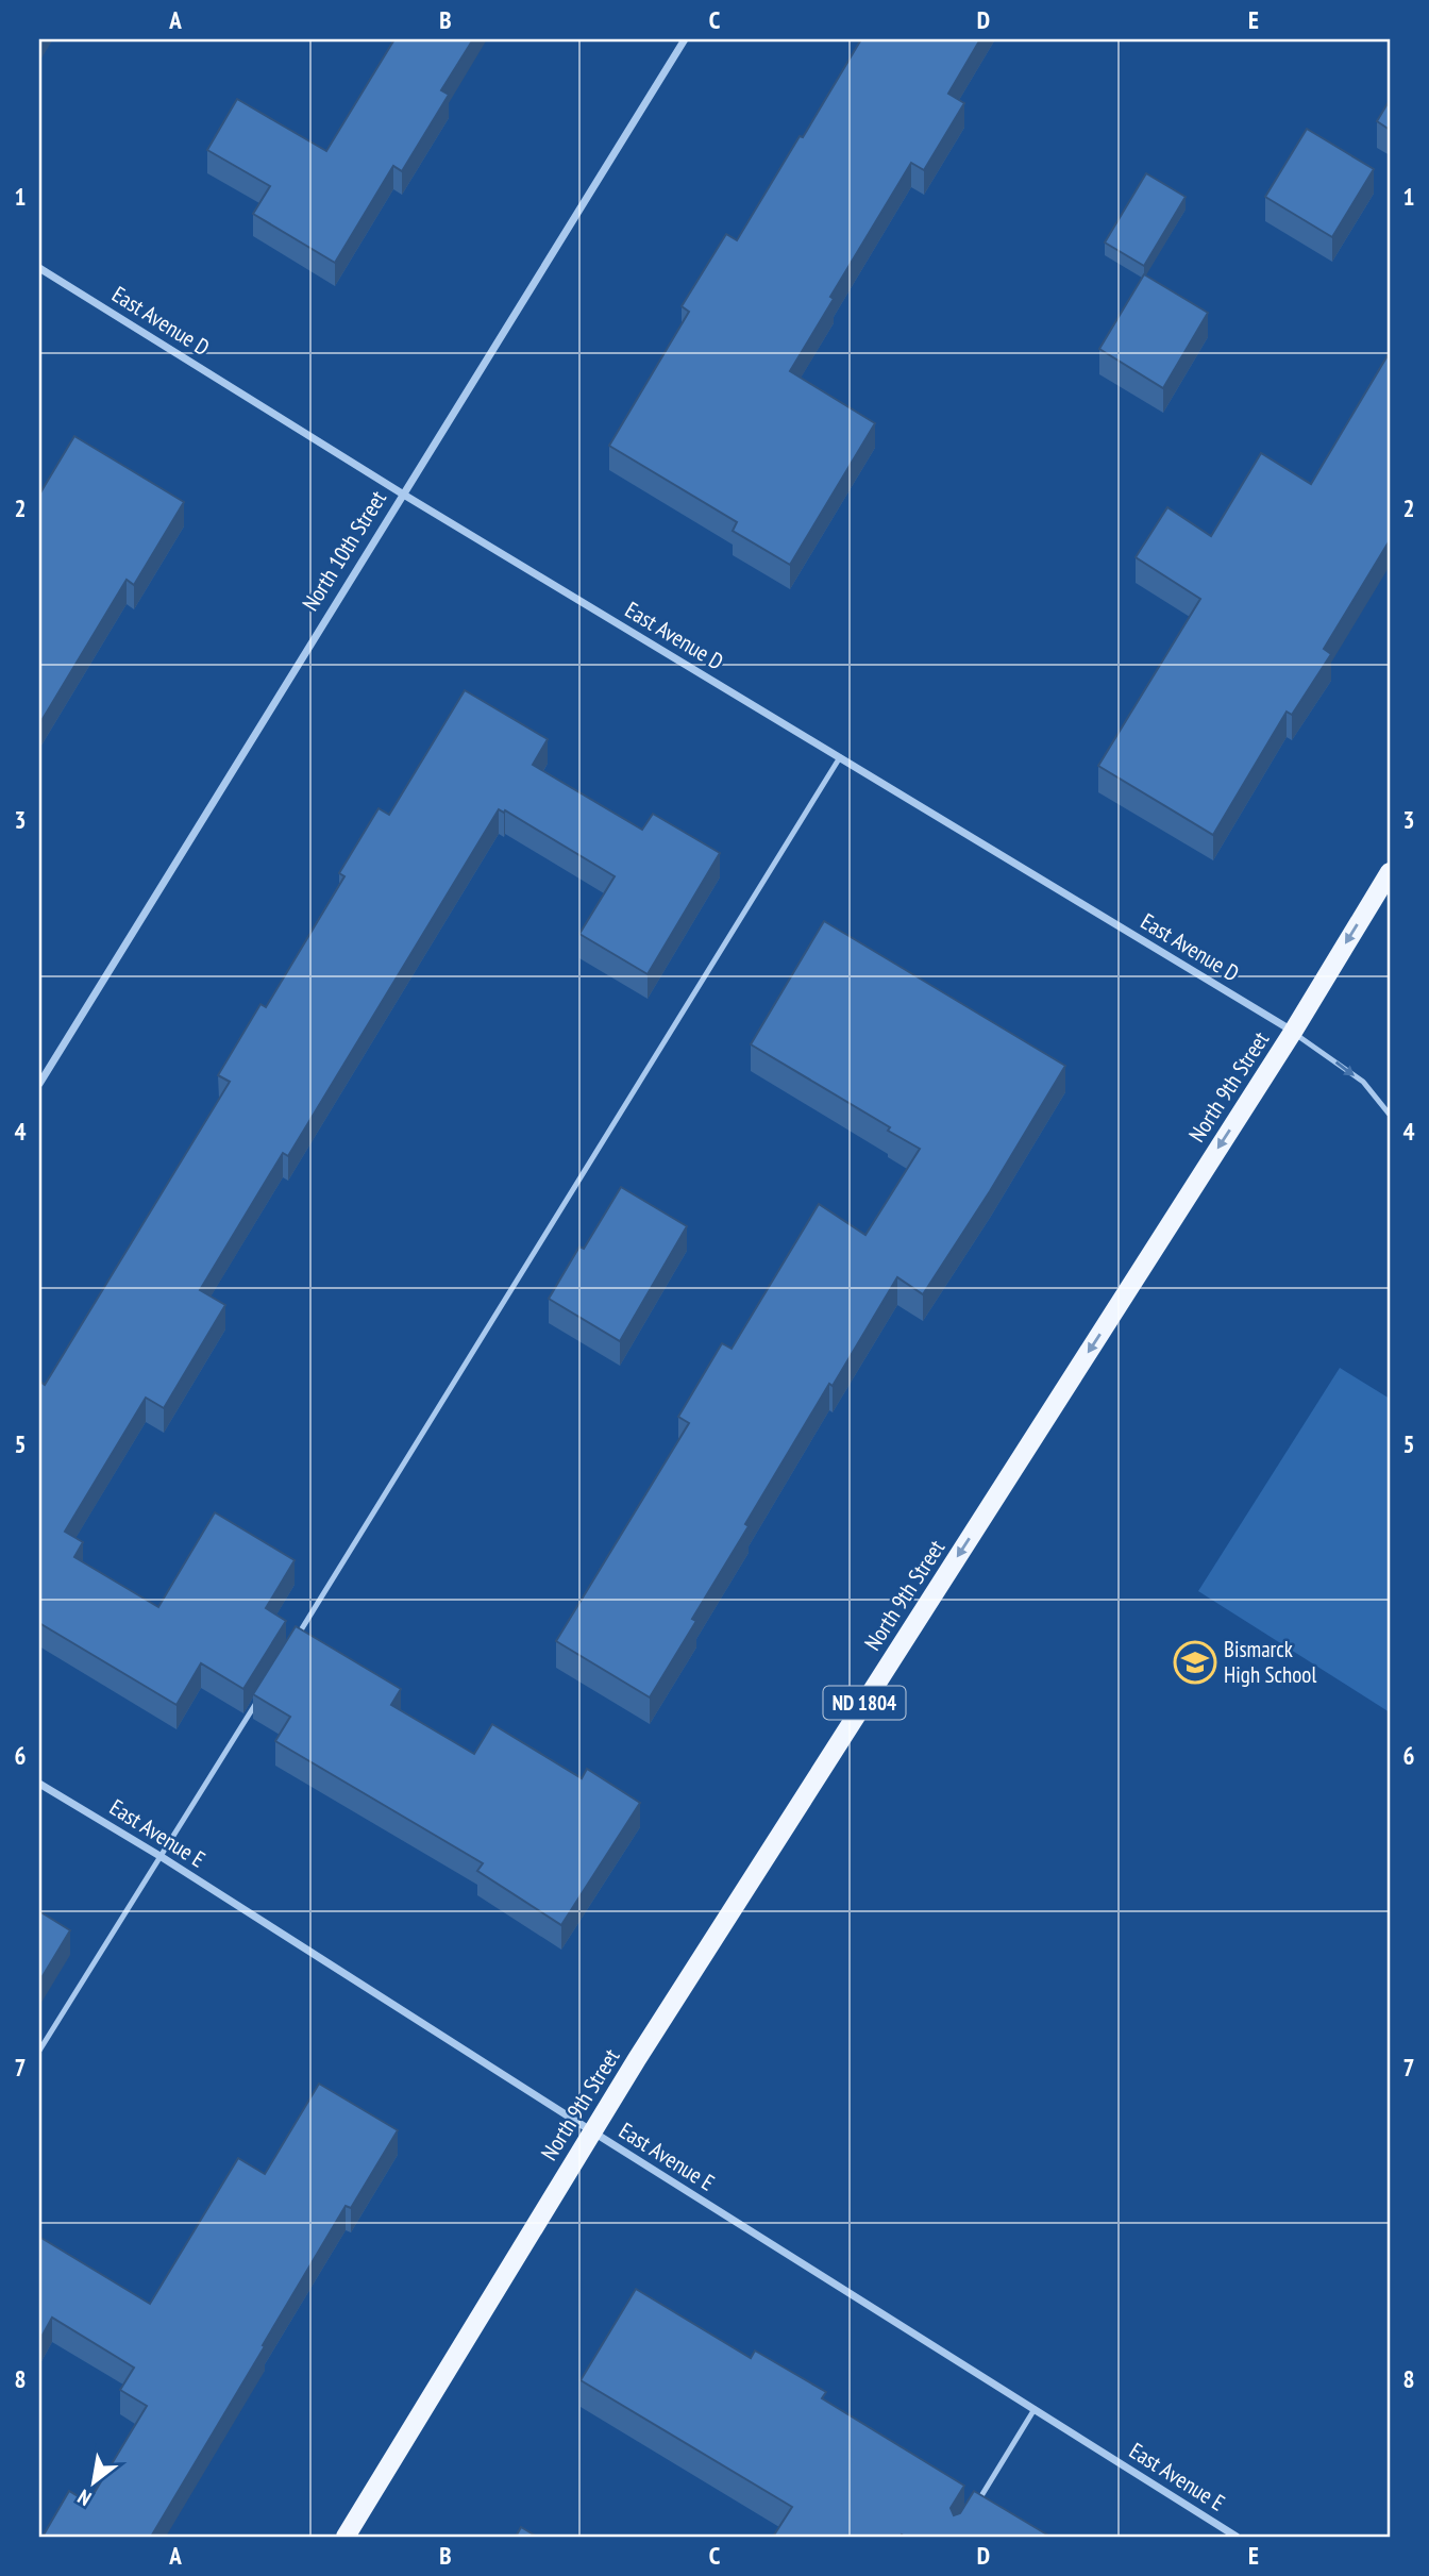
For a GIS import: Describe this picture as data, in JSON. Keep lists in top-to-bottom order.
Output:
{
  "streets": {
    "main road": ["North 9th Street", "ND 1804"],
    "street": ["East Avenue D", "North 10th Street", "East Avenue E"]
  },
  "crossings": [
    ["East Avenue D", "North 10th Street"],
    ["East Avenue D", "North 9th Street"],
    ["North 9th Street", "East Avenue E"]
  ],
  "one_way": ["North 9th Street"],
  "places": {
    "school or university": ["Bismarck High School"]
  },
  "north": "bottom left",
  "grid": {
    "columns": [
      "A",
      "B",
      "C",
      "D",
      "E"
    ],
    "rows": [
      "1",
      "2",
      "3",
      "4",
      "5",
      "6",
      "7",
      "8"
    ]
  }
}
